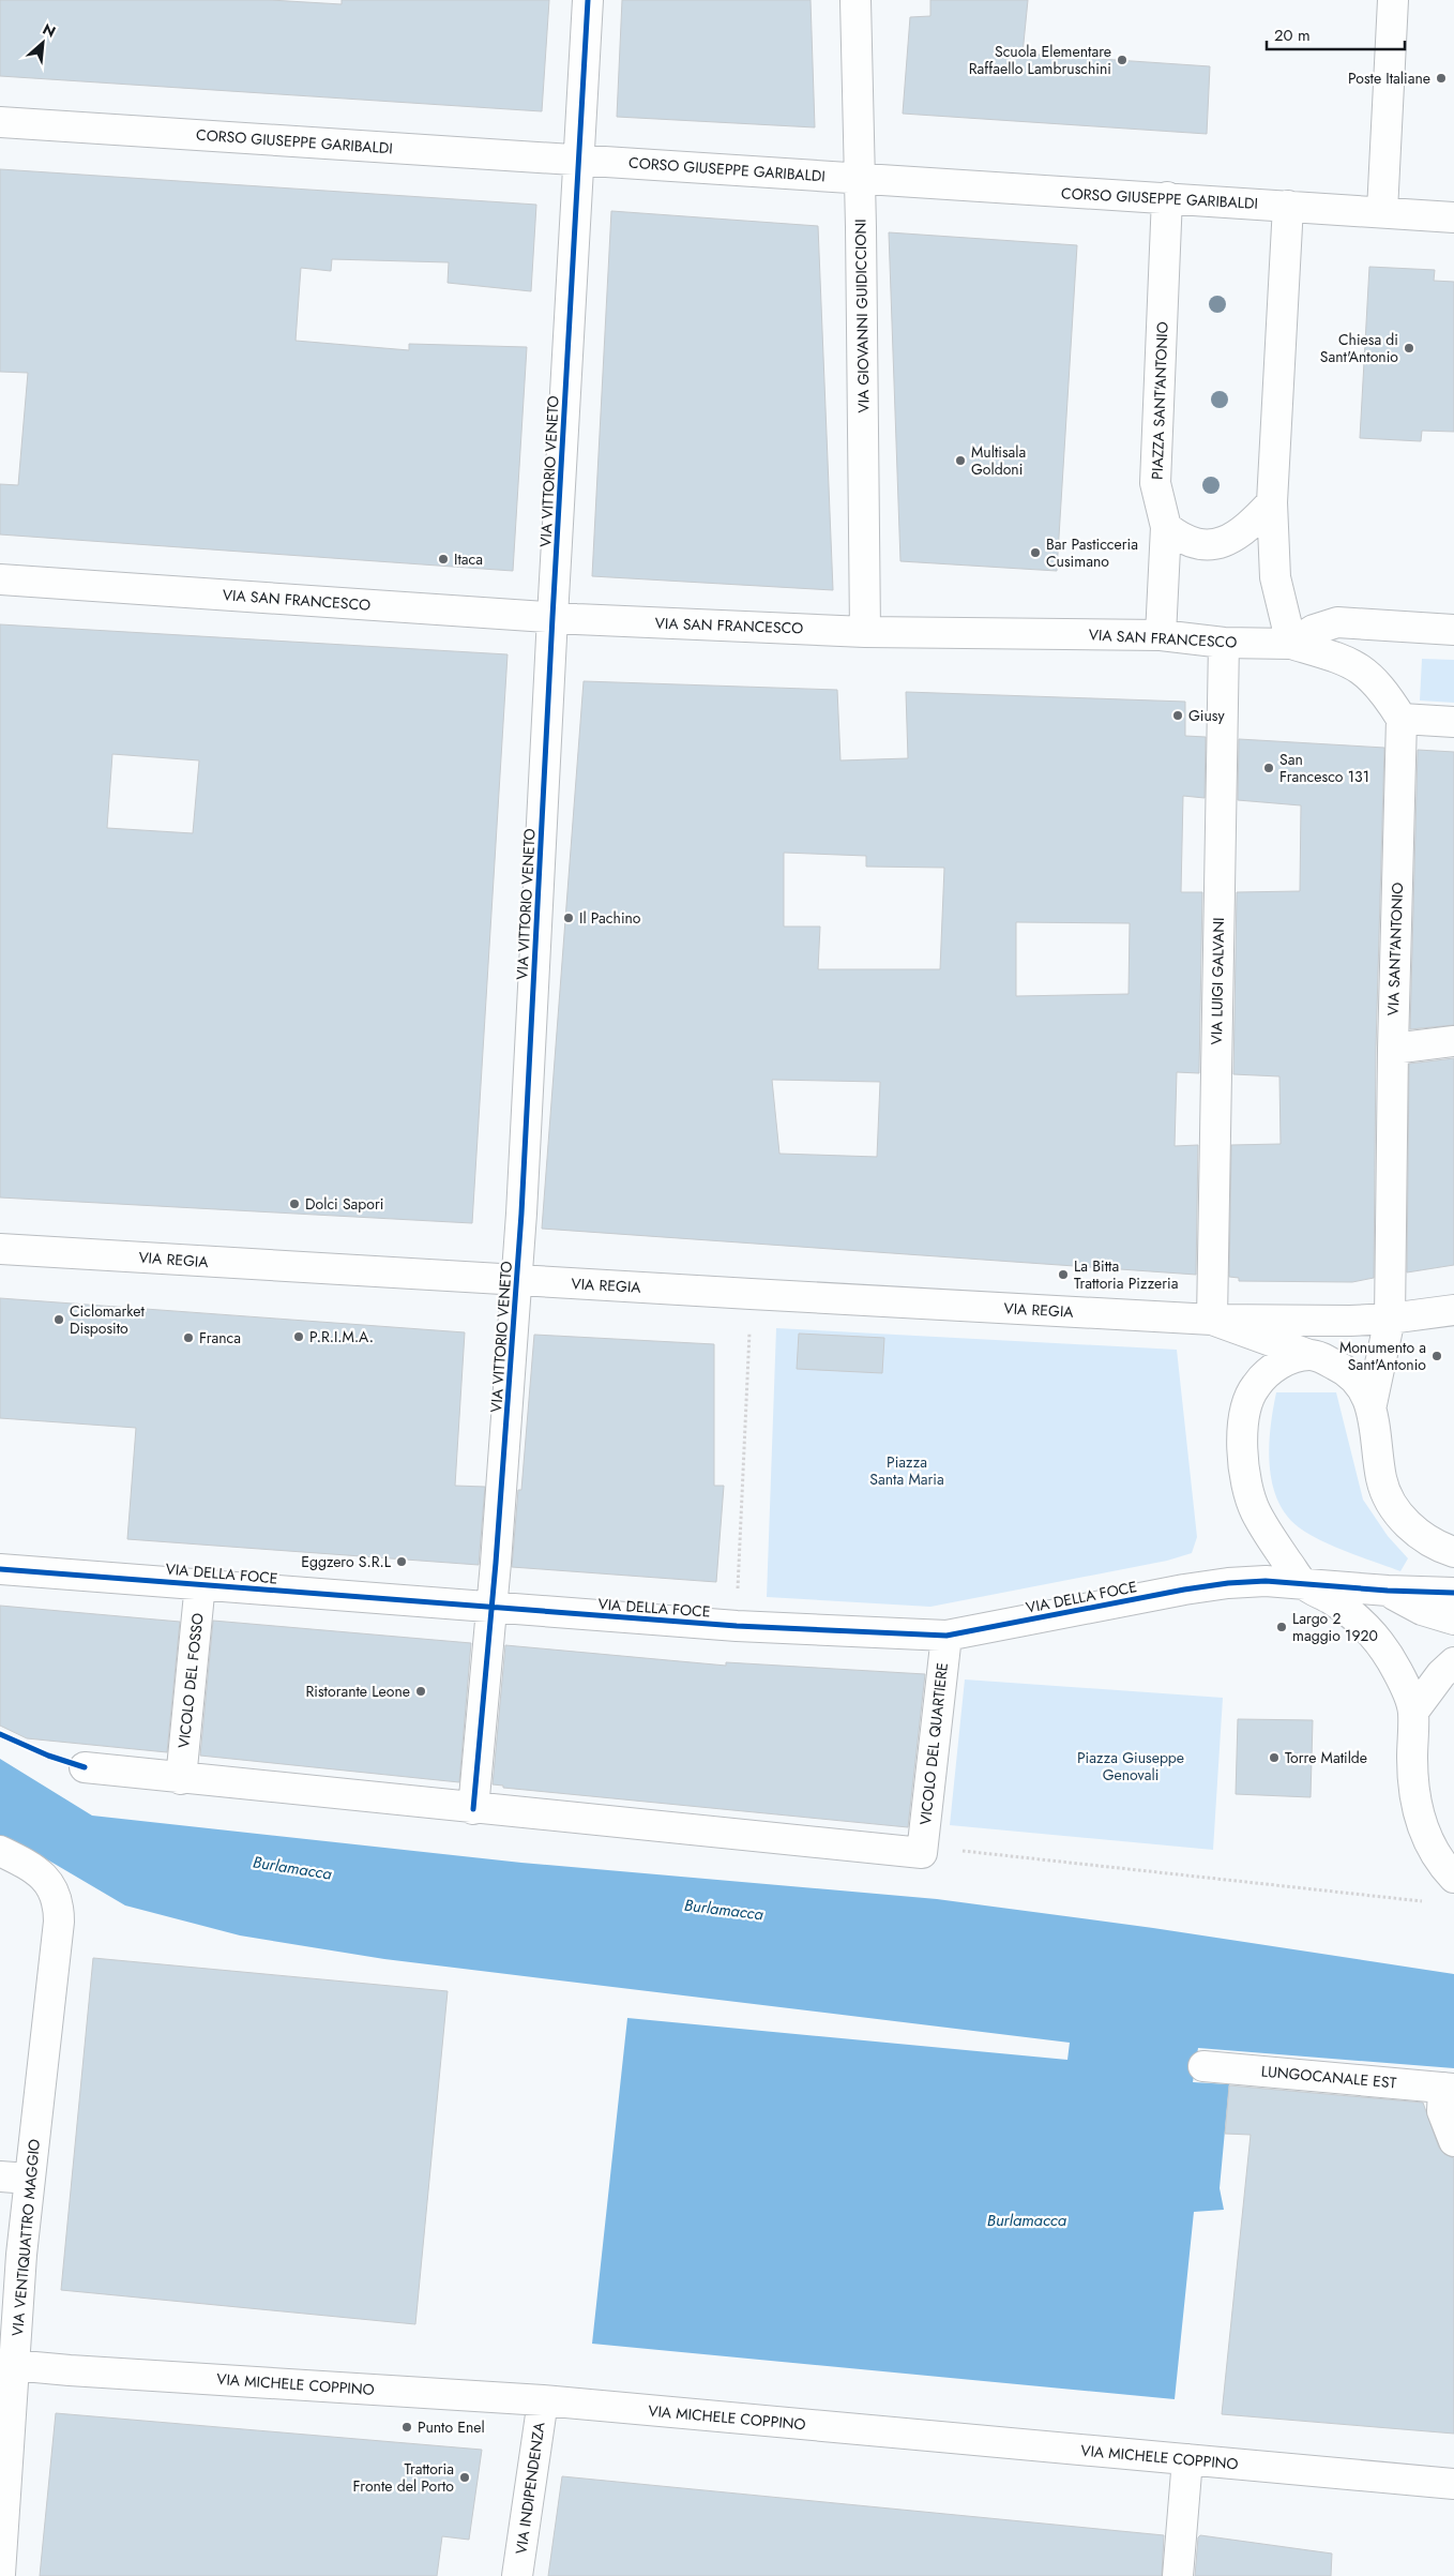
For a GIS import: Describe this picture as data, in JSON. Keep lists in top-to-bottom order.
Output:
{
  "streets": {
    "street": [
      "CORSO GIUSEPPE GARIBALDI",
      "VIA GIOVANNI GUIDICCIONI",
      "PIAZZA SANT'ANTONIO",
      "VIA VITTORIO VENETO",
      "VIA SAN FRANCESCO",
      "VIA SANT'ANTONIO",
      "VIA LUIGI GALVANI",
      "VIA REGIA",
      "VIA DELLA FOCE",
      "VICOLO DEL FOSSO",
      "VICOLO DEL QUARTIERE",
      "LUNGOCANALE EST",
      "VIA VENTIQUATTRO MAGGIO",
      "VIA MICHELE COPPINO",
      "VIA INDIPENDENZA"
    ]
  },
  "crossings": [
    ["CORSO GIUSEPPE GARIBALDI", "VIA GIOVANNI GUIDICCIONI"],
    ["CORSO GIUSEPPE GARIBALDI", "PIAZZA SANT'ANTONIO"],
    ["CORSO GIUSEPPE GARIBALDI", "VIA VITTORIO VENETO"],
    ["VIA GIOVANNI GUIDICCIONI", "VIA SAN FRANCESCO"],
    ["PIAZZA SANT'ANTONIO", "VIA SAN FRANCESCO"],
    ["VIA VITTORIO VENETO", "VIA SAN FRANCESCO"],
    ["VIA VITTORIO VENETO", "VIA REGIA"],
    ["VIA VITTORIO VENETO", "VIA DELLA FOCE"],
    ["VIA SAN FRANCESCO", "VIA LUIGI GALVANI"],
    ["VIA SANT'ANTONIO", "VIA REGIA"],
    ["VIA LUIGI GALVANI", "VIA REGIA"],
    ["VIA DELLA FOCE", "VICOLO DEL FOSSO"],
    ["VIA DELLA FOCE", "VICOLO DEL QUARTIERE"],
    ["VIA VENTIQUATTRO MAGGIO", "VIA MICHELE COPPINO"],
    ["VIA MICHELE COPPINO", "VIA INDIPENDENZA"]
  ],
  "water": ["Burlamacca"],
  "parks": ["Piazza Santa Maria", "Piazza Giuseppe Genovali"],
  "places": [
    "Scuola Elementare Raffaello Lambruschini",
    "Poste Italiane",
    "Chiesa di Sant'Antonio",
    "Multisala Goldoni",
    "Bar Pasticceria Cusimano",
    "Itaca",
    "Giusy",
    "San Francesco 131",
    "Il Pachino",
    "Dolci Sapori",
    "La Bitta Trattoria Pizzeria",
    "Ciclomarket Disposito",
    "P.R.I.M.A.",
    "Franca",
    "Monumento a Sant'Antonio",
    "Eggzero S.R.L",
    "Largo 2 maggio 1920",
    "Ristorante Leone",
    "Torre Matilde",
    "Punto Enel",
    "Trattoria Fronte del Porto"
  ],
  "scale_bar": "20 m",
  "north": "top right"
}
